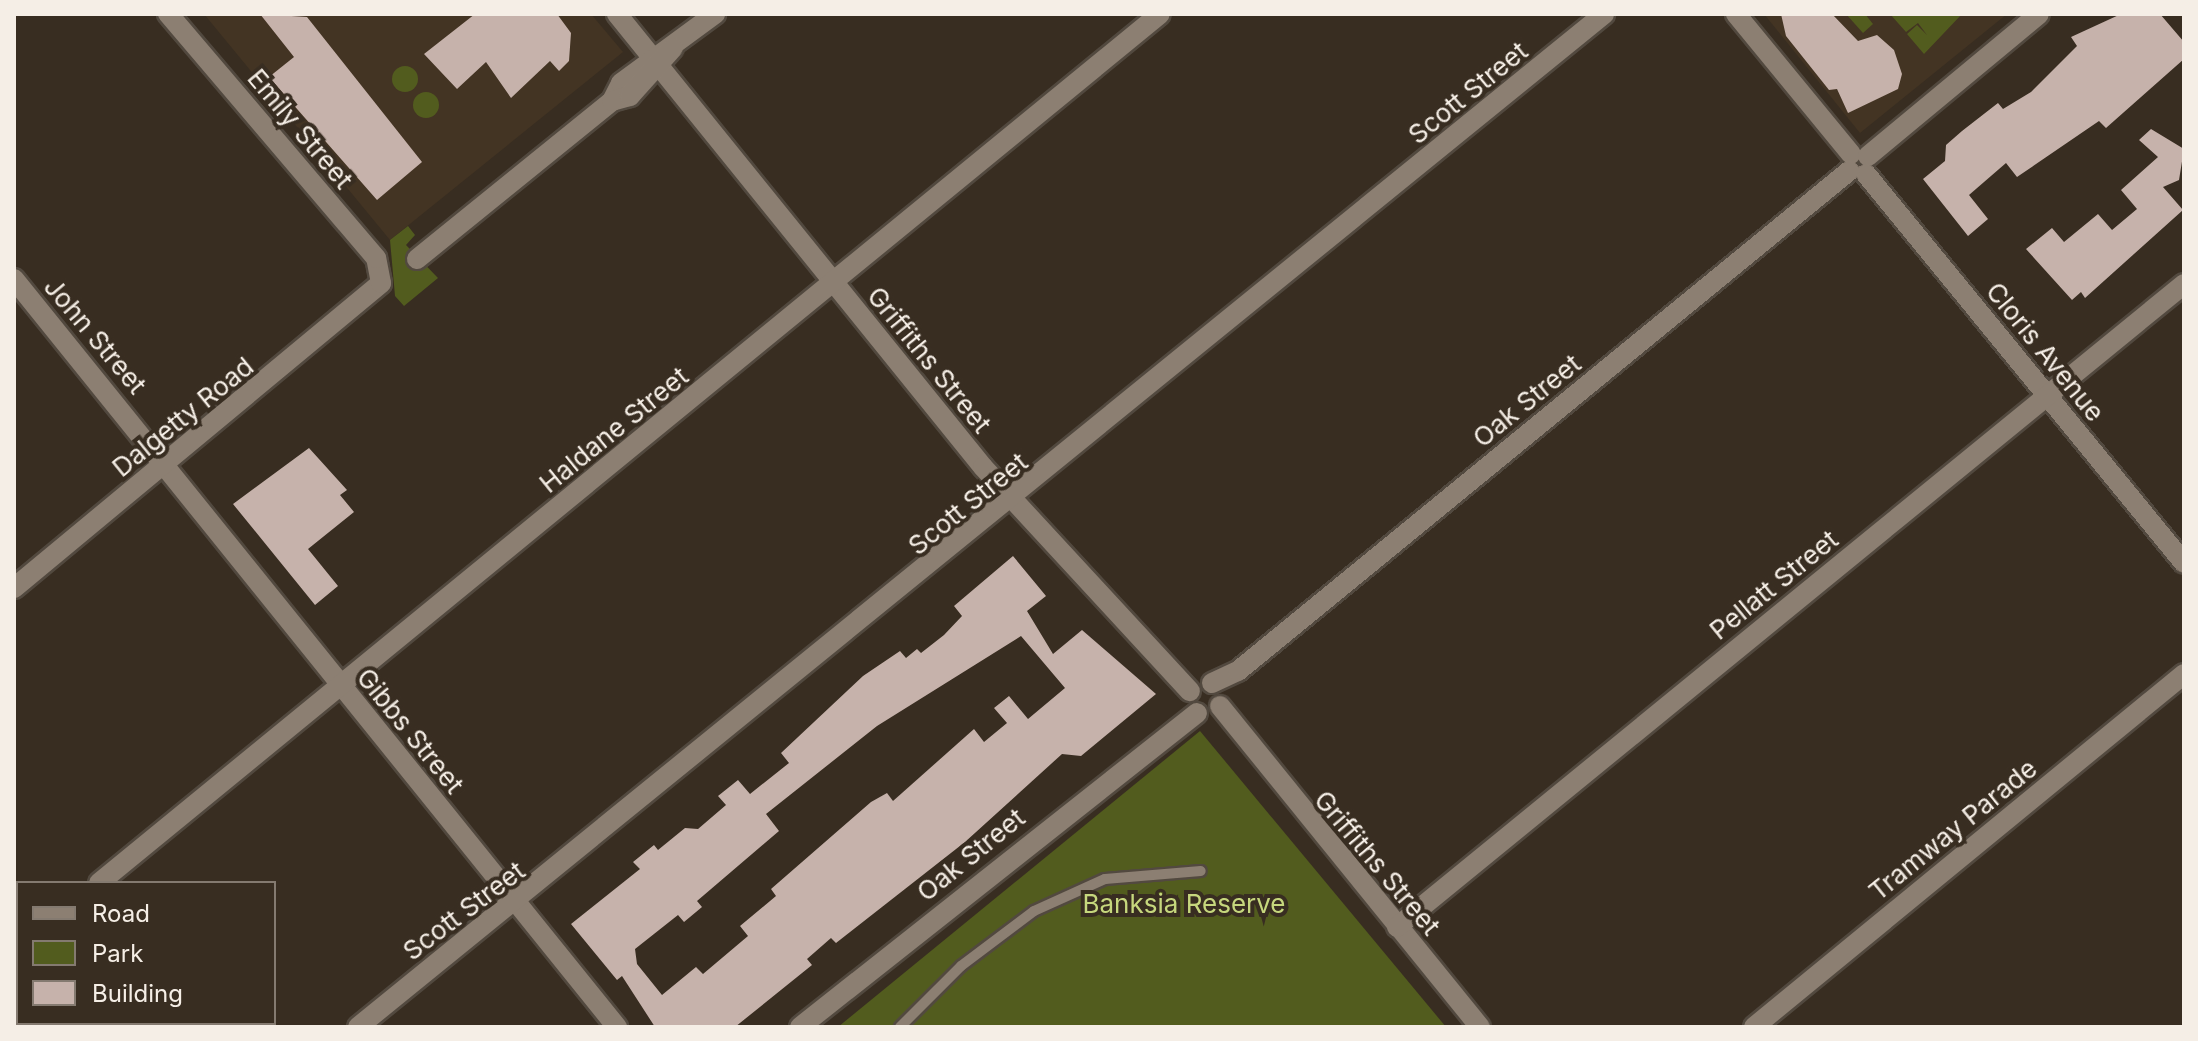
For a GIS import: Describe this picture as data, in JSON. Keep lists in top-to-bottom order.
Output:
{
  "streets": {
    "street": [
      "Scott Street",
      "Emily Street",
      "John Street",
      "Cloris Avenue",
      "Griffiths Street",
      "Oak Street",
      "Dalgetty Road",
      "Haldane Street",
      "Pellatt Street",
      "Gibbs Street",
      "Tramway Parade"
    ]
  },
  "crossings": [
    ["Scott Street", "Griffiths Street"],
    ["Scott Street", "Gibbs Street"],
    ["Emily Street", "Dalgetty Road"],
    ["John Street", "Dalgetty Road"],
    ["John Street", "Gibbs Street"],
    ["Cloris Avenue", "Oak Street"],
    ["Cloris Avenue", "Pellatt Street"],
    ["Griffiths Street", "Oak Street"],
    ["Griffiths Street", "Haldane Street"],
    ["Griffiths Street", "Pellatt Street"],
    ["Dalgetty Road", "Gibbs Street"],
    ["Haldane Street", "Gibbs Street"]
  ],
  "parks": ["Banksia Reserve"],
  "legend": ["Road", "Park", "Building"]
}
